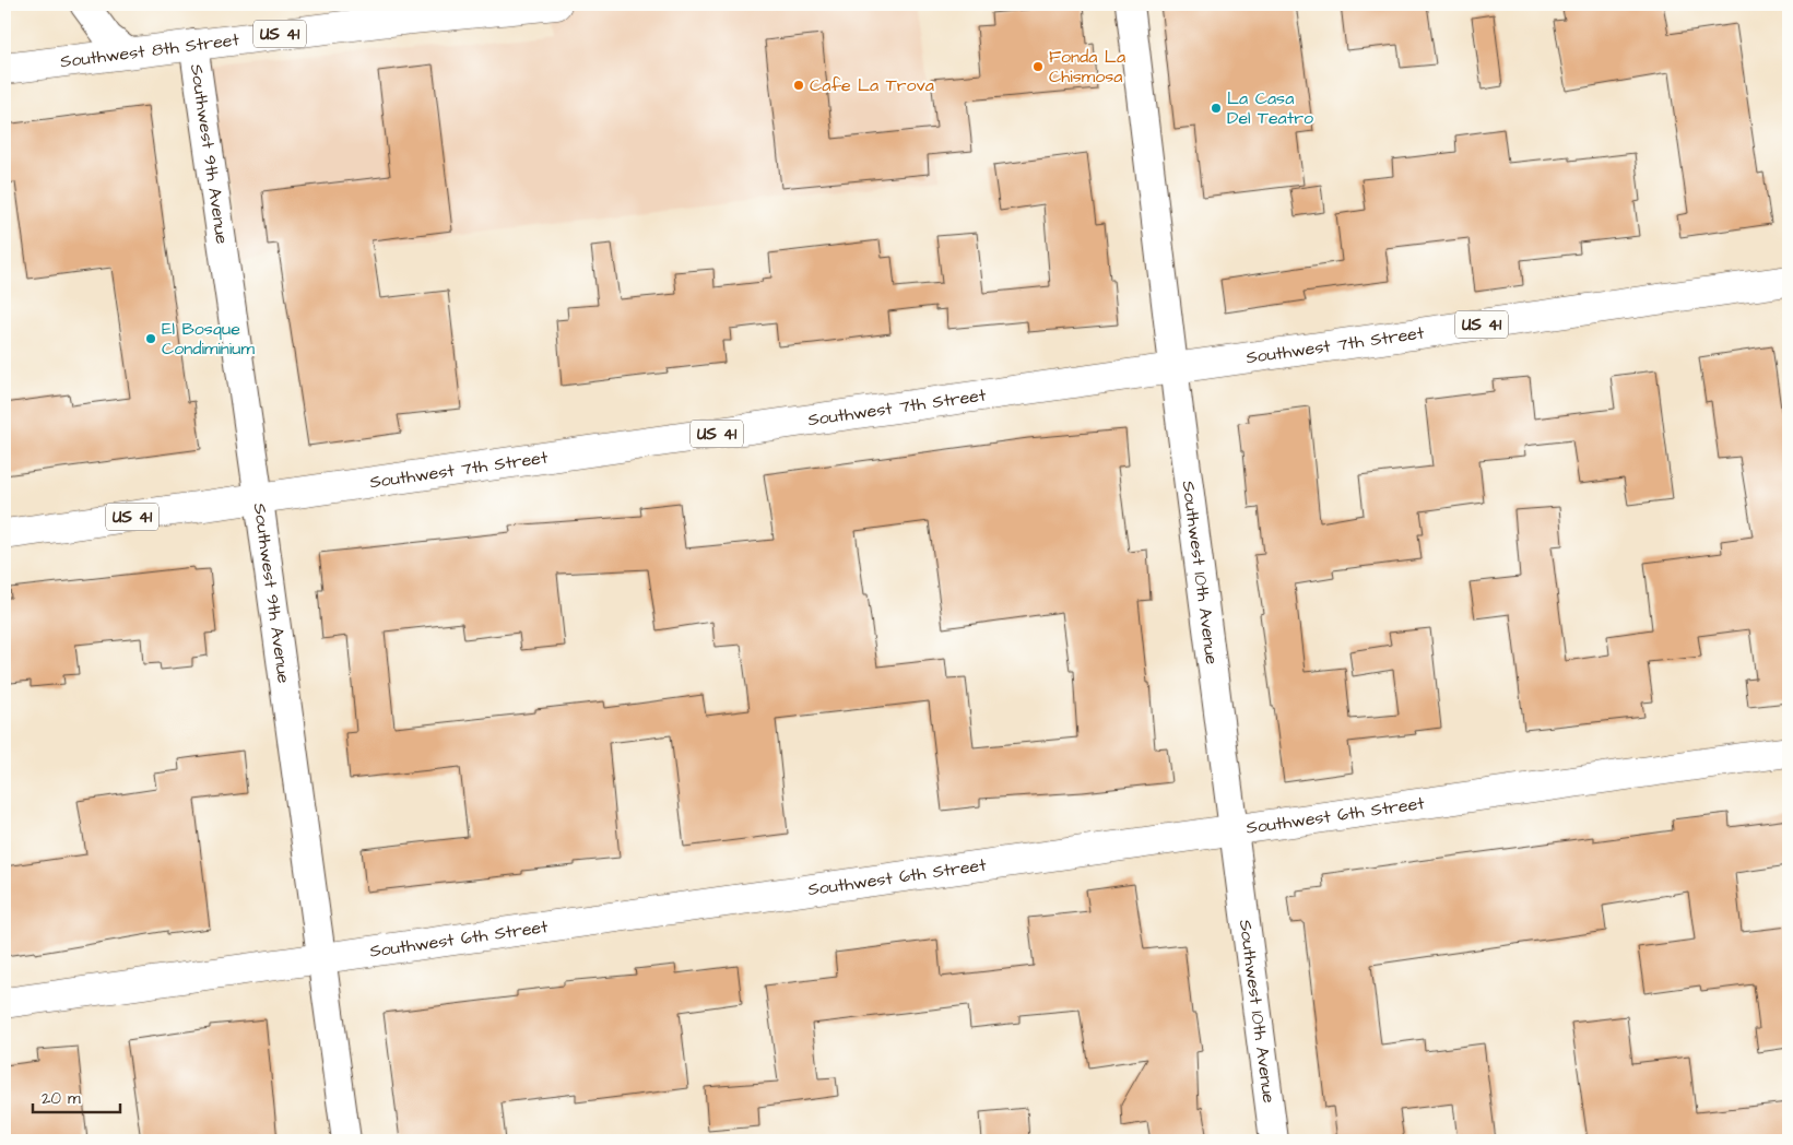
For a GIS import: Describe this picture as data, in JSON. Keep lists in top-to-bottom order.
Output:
{
  "streets": {
    "main road": [
      "US 41",
      "Southwest 8th Street",
      "Southwest 7th Street",
      "Southwest 6th Street"
    ],
    "street": ["Southwest 9th Avenue", "Southwest 10th Avenue"]
  },
  "crossings": [
    ["Southwest 8th Street", "Southwest 9th Avenue"],
    ["Southwest 9th Avenue", "Southwest 7th Street"],
    ["Southwest 9th Avenue", "Southwest 6th Street"],
    ["Southwest 7th Street", "Southwest 10th Avenue"],
    ["Southwest 10th Avenue", "Southwest 6th Street"]
  ],
  "places": [
    "Fonda La Chismosa",
    "Cafe La Trova",
    "La Casa Del Teatro",
    "El Bosque Condiminium"
  ],
  "scale_bar": "20 m"
}
